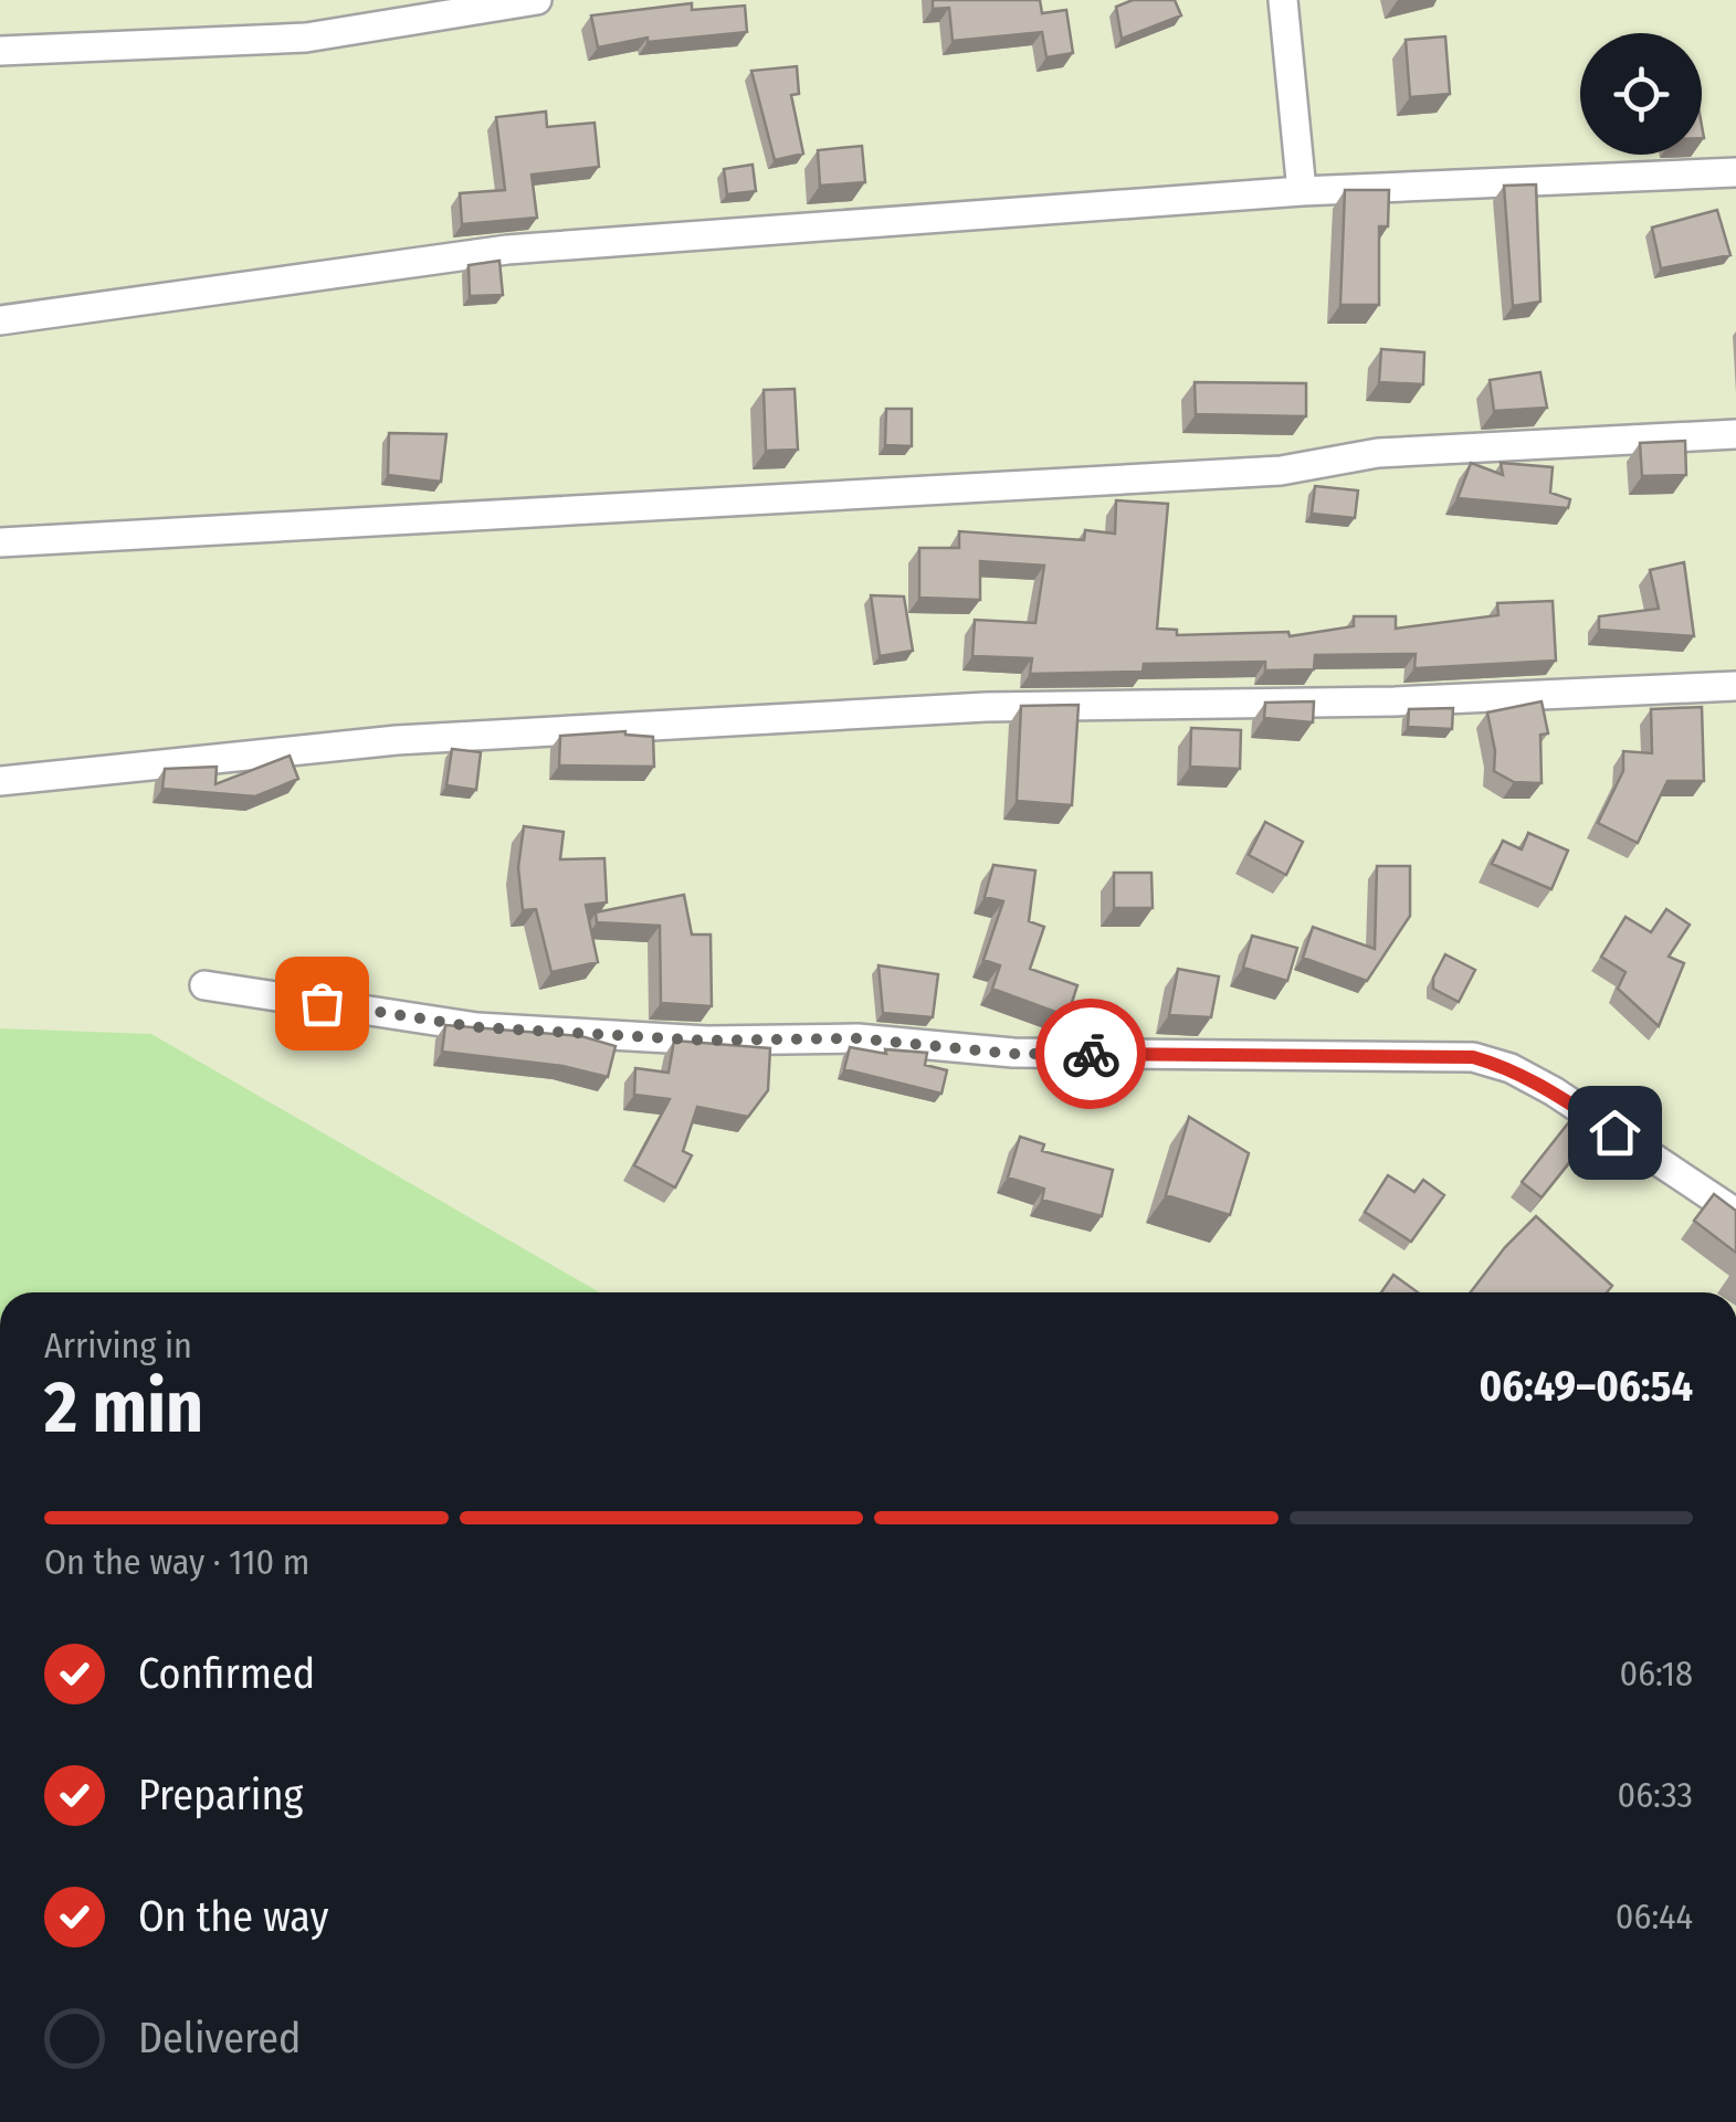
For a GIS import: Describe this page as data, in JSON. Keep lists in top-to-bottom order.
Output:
{
  "page": {
    "heading": ["2 min", "Arriving in", "06:49–06:54"],
    "bar": "On the way · 110 m",
    "list": [
      ["Confirmed", "06:18"],
      ["Preparing", "06:33"],
      ["On the way", "06:44"],
      "Delivered"
    ]
  }
}
